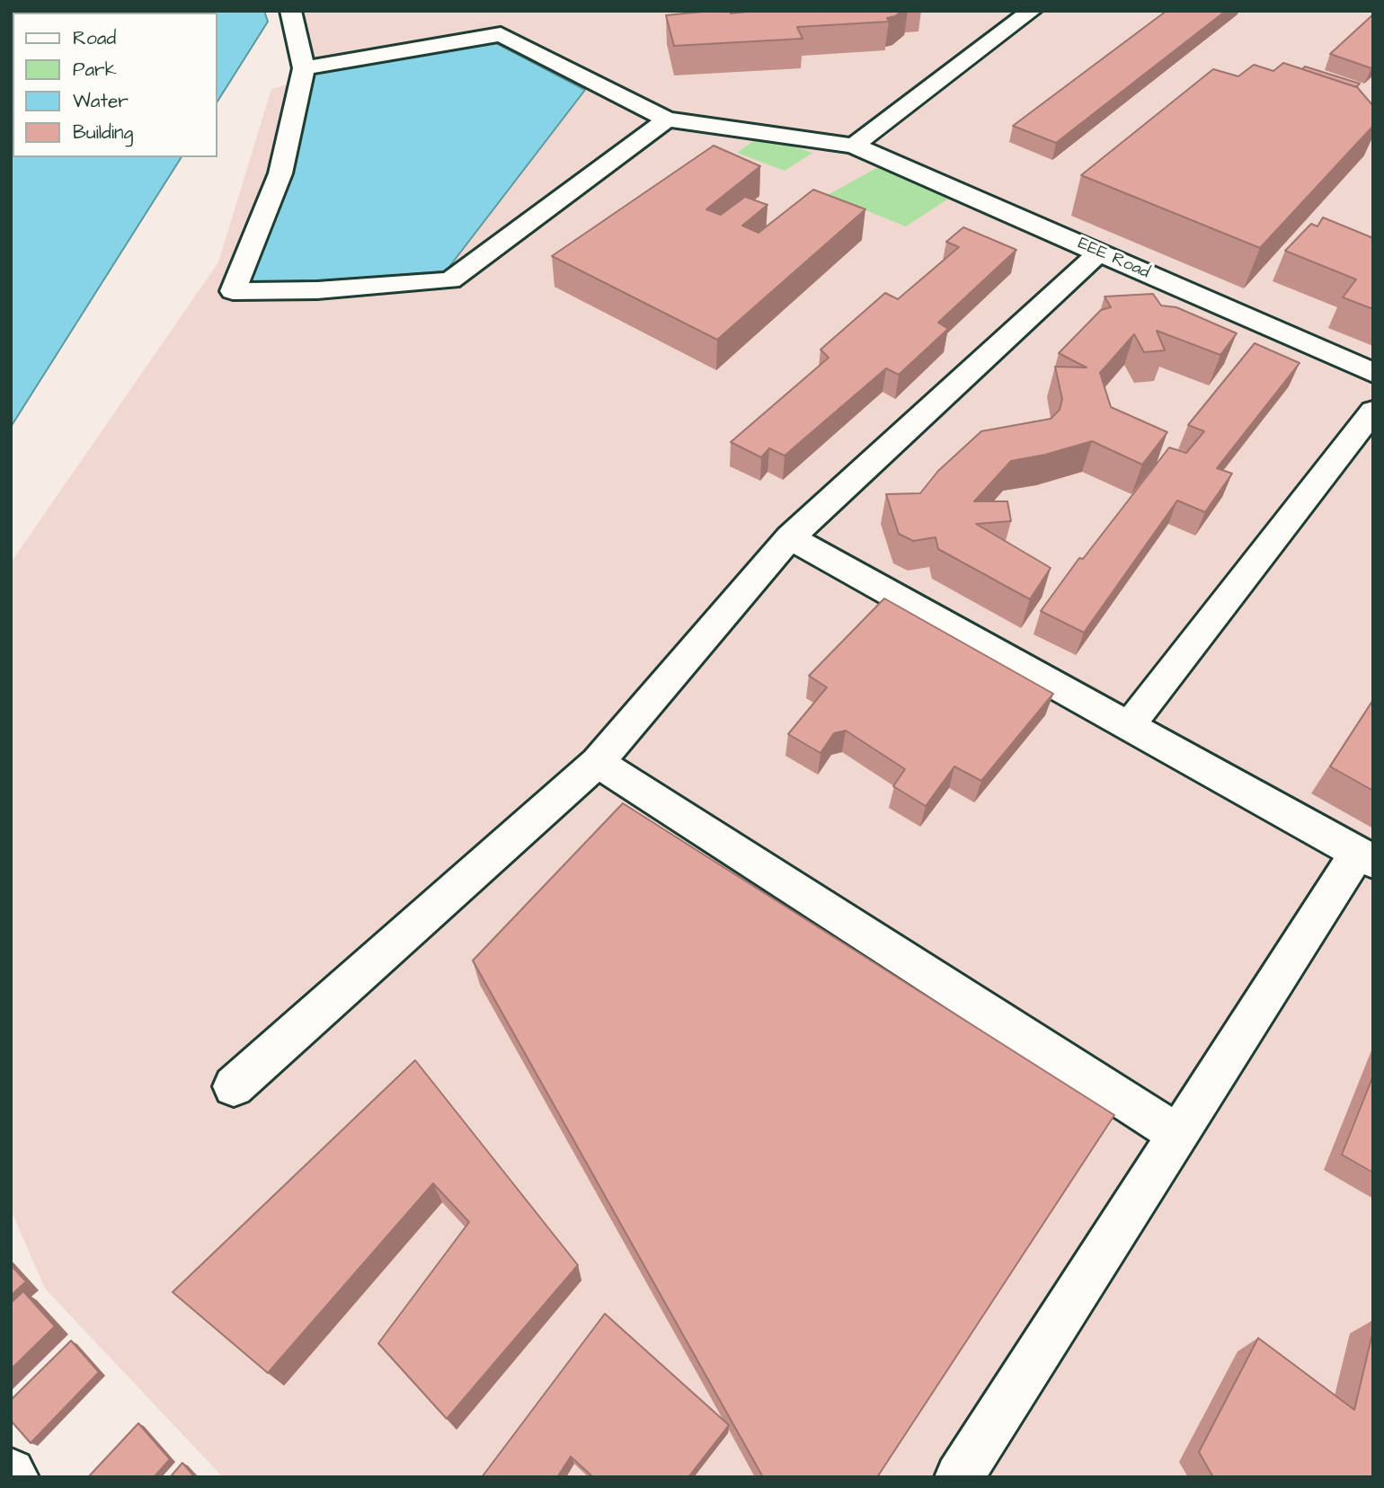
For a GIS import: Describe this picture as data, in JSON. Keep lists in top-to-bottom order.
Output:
{
  "streets": {
    "street": ["EEE Road"]
  },
  "legend": [
    "Road",
    "Park",
    "Water",
    "Building"
  ]
}
